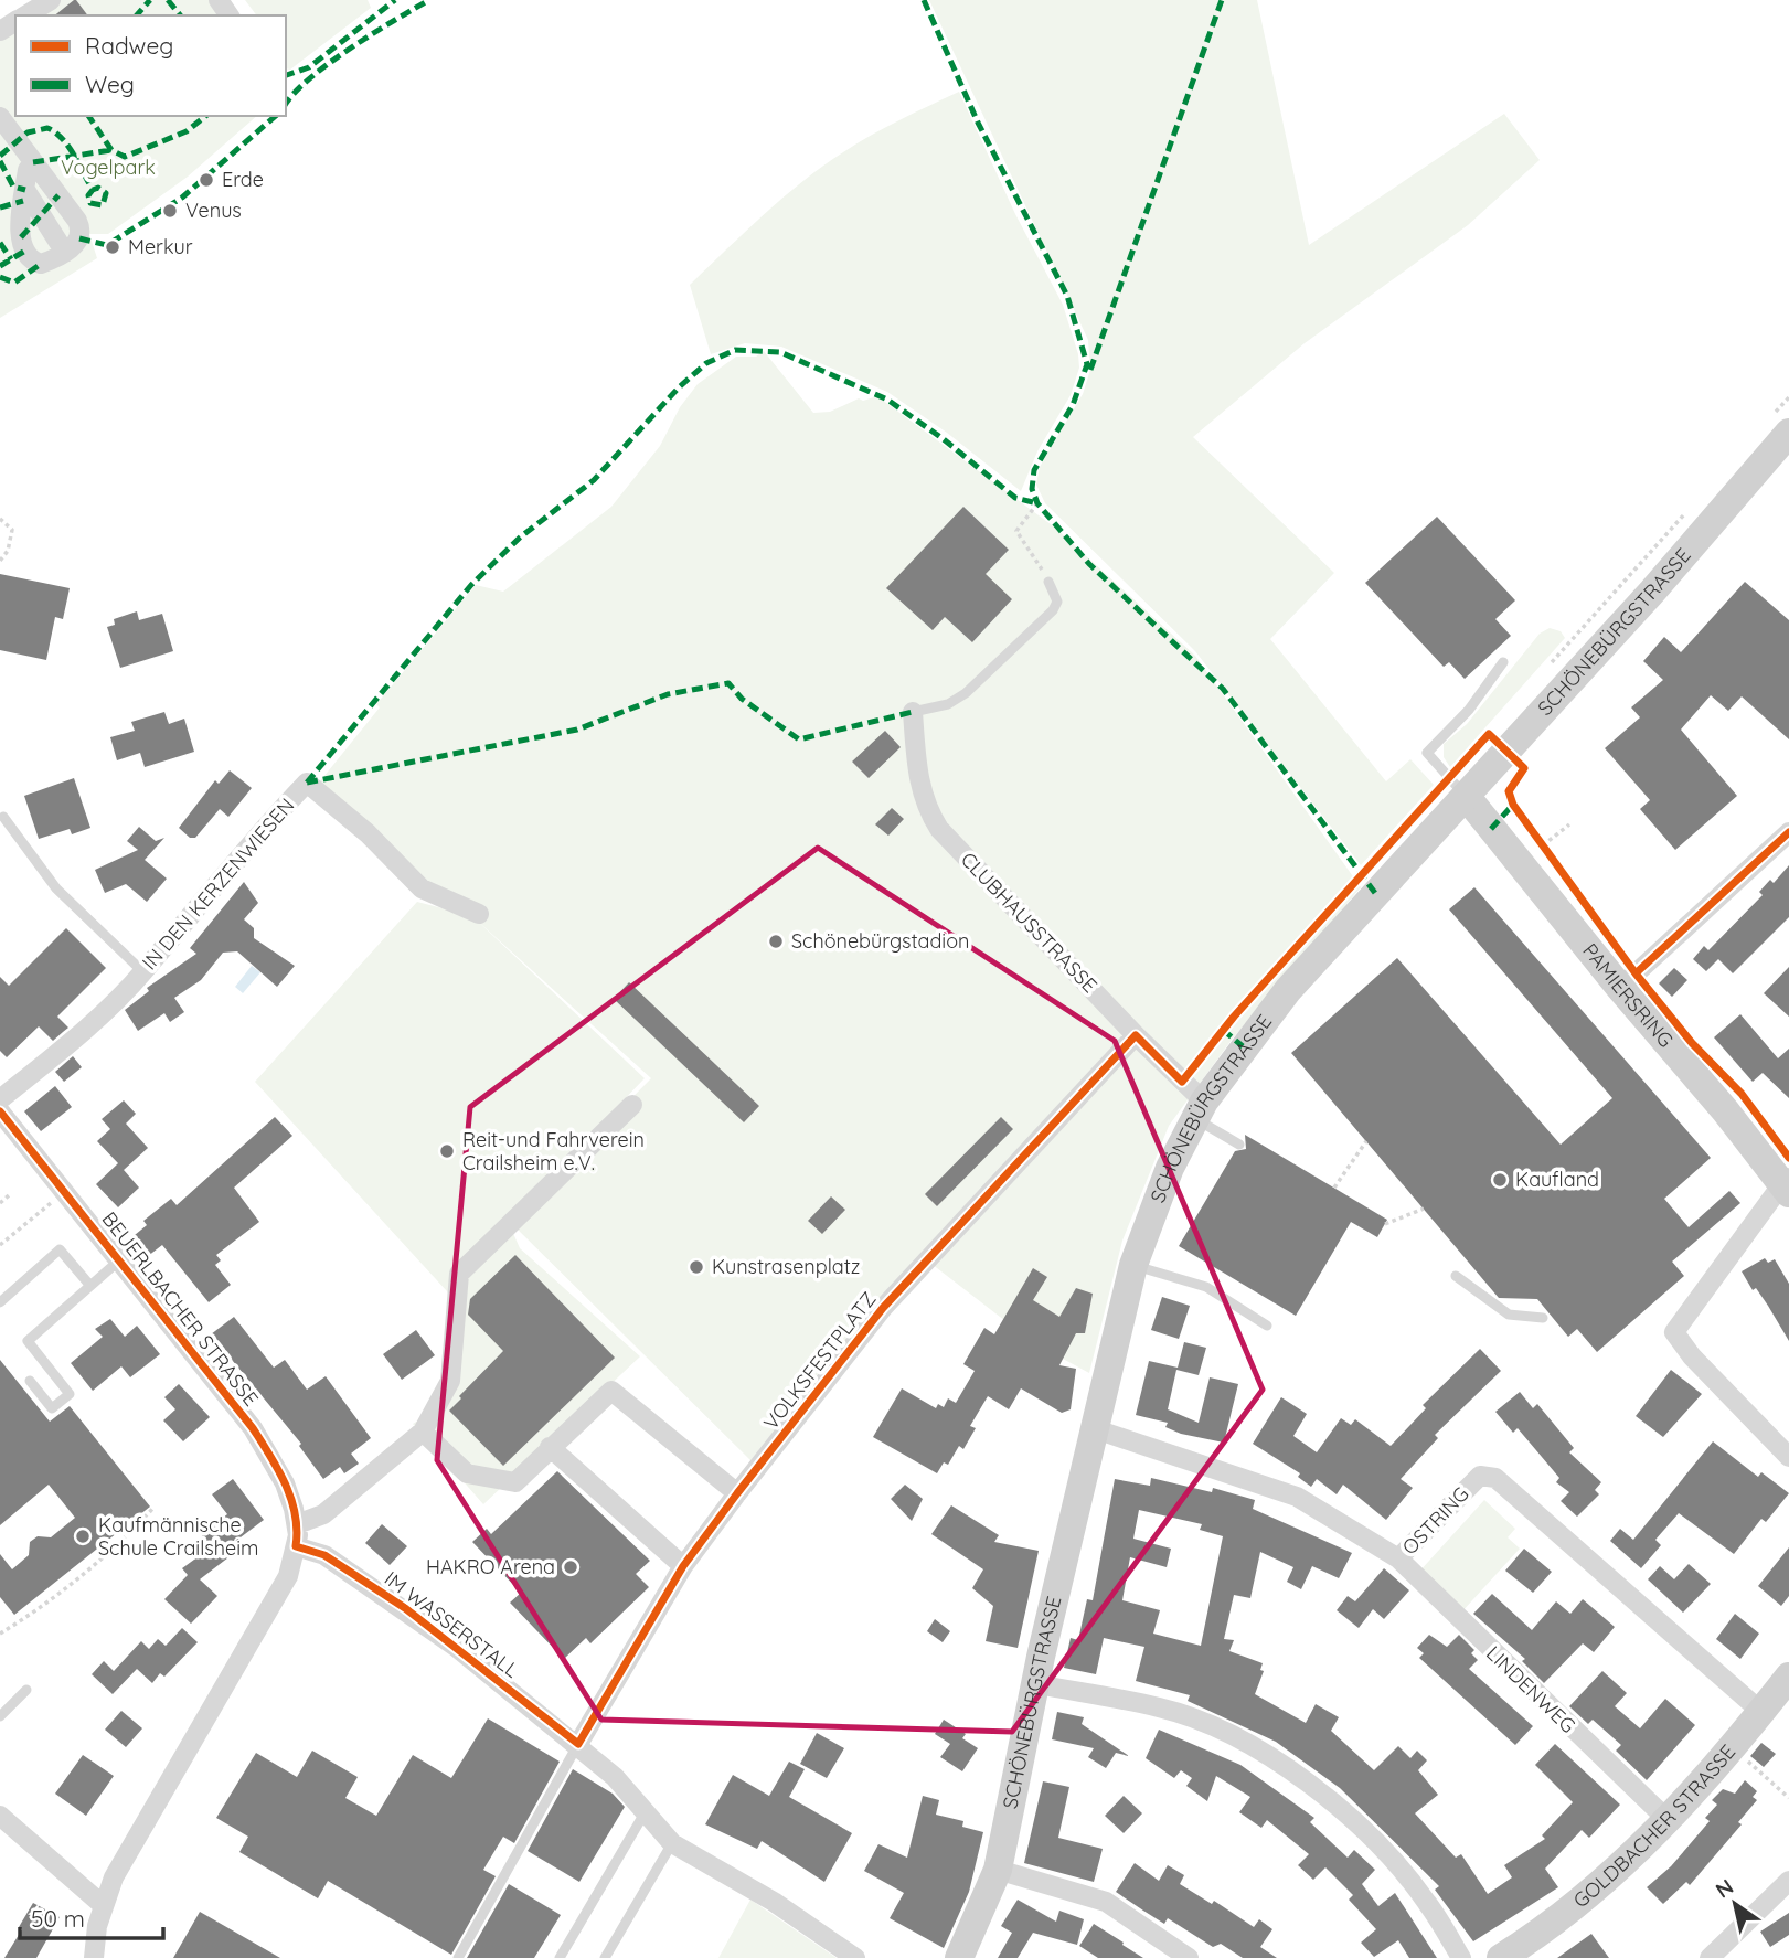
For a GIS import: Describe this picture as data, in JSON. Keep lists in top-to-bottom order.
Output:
{
  "streets": {
    "main road": ["SCHÖNEBÜRGSTRASSE", "PAMIERSRING", "GOLDBACHER STRASSE"],
    "street": [
      "IN DEN KERZENWIESEN",
      "CLUBHAUSSTRASSE",
      "BEUERLBACHER STRASSE",
      "VOLKSFESTPLATZ",
      "OSTRING",
      "IM WASSERSTALL",
      "LINDENWEG"
    ]
  },
  "crossings": [
    ["SCHÖNEBÜRGSTRASSE", "CLUBHAUSSTRASSE"],
    ["SCHÖNEBÜRGSTRASSE", "PAMIERSRING"],
    ["SCHÖNEBÜRGSTRASSE", "OSTRING"],
    ["CLUBHAUSSTRASSE", "VOLKSFESTPLATZ"],
    ["BEUERLBACHER STRASSE", "IM WASSERSTALL"],
    ["VOLKSFESTPLATZ", "IM WASSERSTALL"],
    ["OSTRING", "LINDENWEG"],
    ["OSTRING", "GOLDBACHER STRASSE"],
    ["LINDENWEG", "GOLDBACHER STRASSE"]
  ],
  "parks": ["Vogelpark"],
  "places": [
    "Erde",
    "Venus",
    "Merkur",
    "Schönebürgstadion",
    "Reit-und Fahrverein Crailsheim e.V.",
    "Kaufland",
    "Kunstrasenplatz",
    "Kaufmännische Schule Crailsheim",
    "HAKRO Arena"
  ],
  "legend": ["Radweg", "Weg"],
  "scale_bar": "50 m",
  "north": "top left"
}
